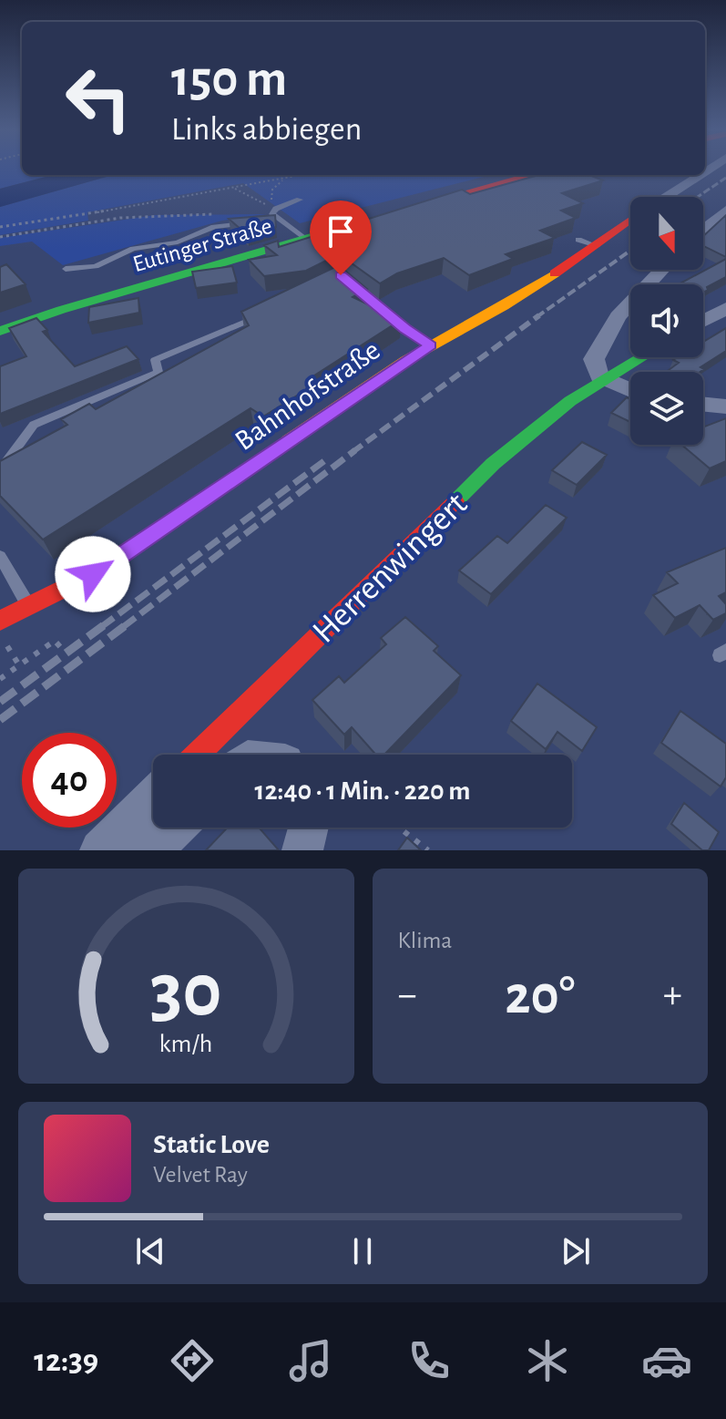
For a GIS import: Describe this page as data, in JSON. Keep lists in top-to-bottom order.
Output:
{
  "streets": {
    "street": ["Eutinger Straße", "Bahnhofstraße", "Herrenwingert"]
  },
  "north": "bottom",
  "page": {
    "turn": ["150 m", "Links abbiegen"],
    "limit": "40",
    "trip": "12:40 · 1 Min. · 220 m",
    "tile": "Klima",
    "heat": ["−", "20°", "+"],
    "song": ["Static Love", "Velvet Ray"],
    "tabs": "12:39",
    "gauge": ["30", "km/h"]
  }
}
